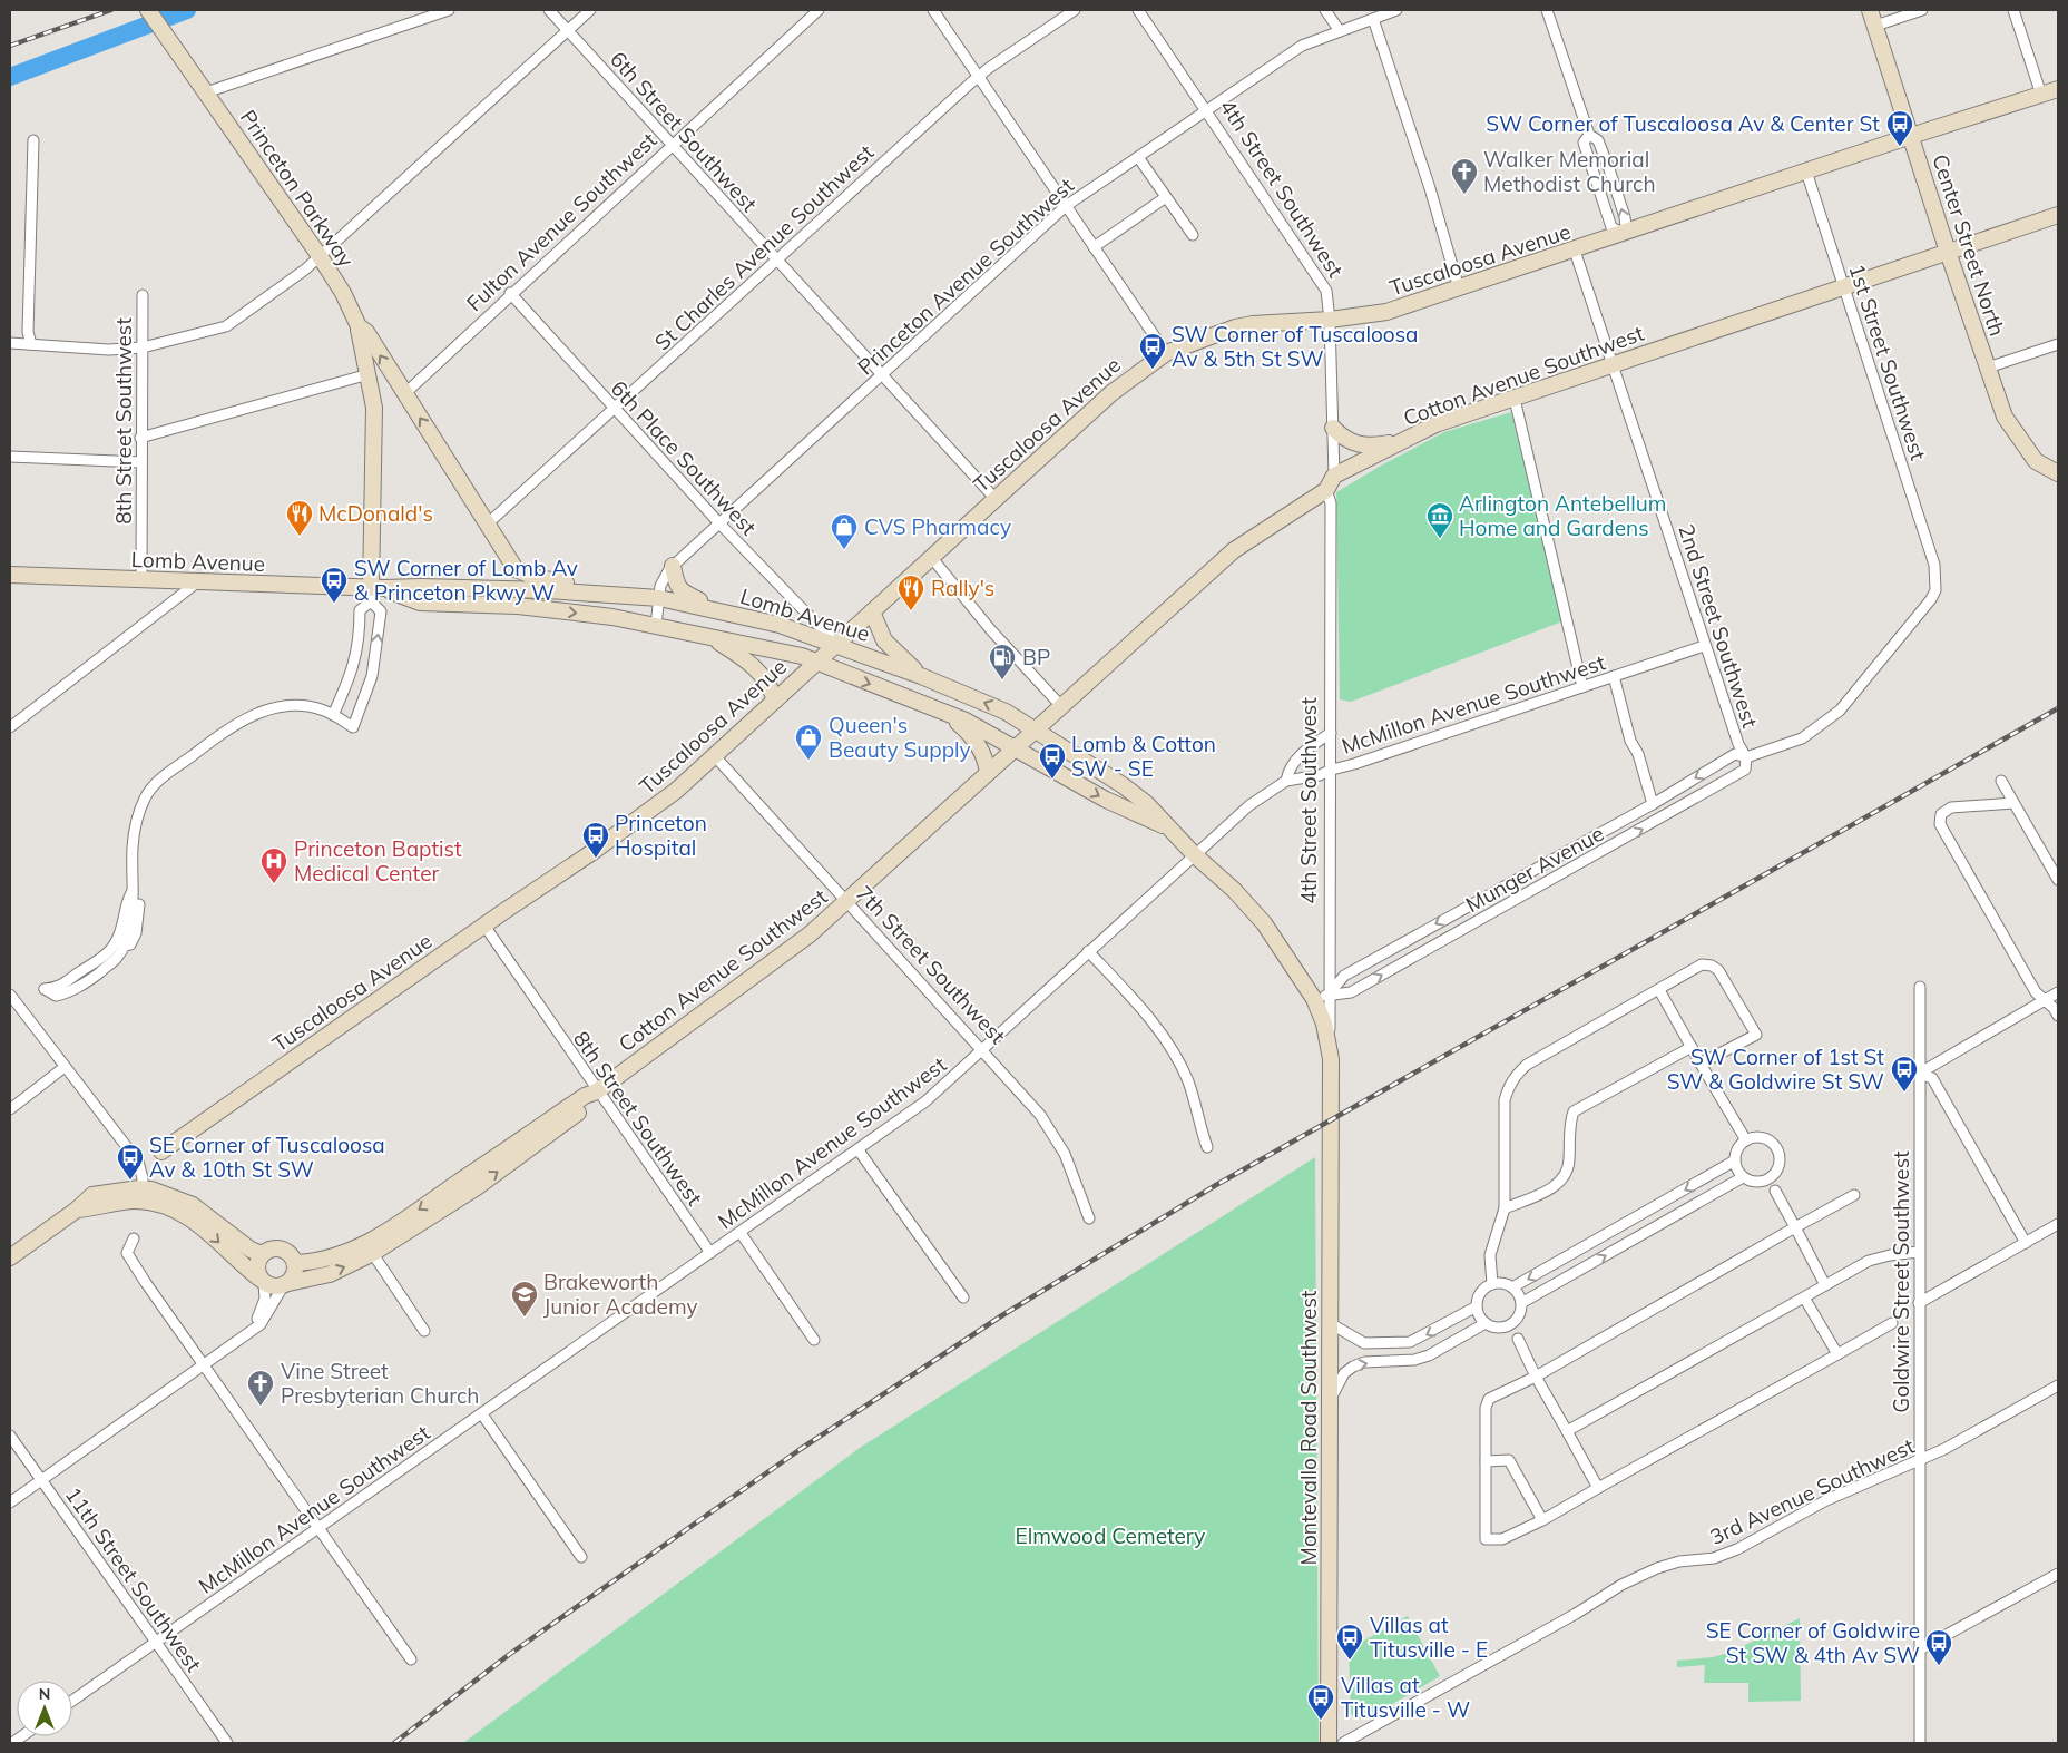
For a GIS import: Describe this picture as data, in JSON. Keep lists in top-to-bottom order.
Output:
{
  "streets": {
    "street": [
      "6th Street Southwest",
      "Princeton Parkway",
      "4th Street Southwest",
      "Fulton Avenue Southwest",
      "Center Street North",
      "St Charles Avenue Southwest",
      "Tuscaloosa Avenue",
      "Princeton Avenue Southwest",
      "1st Street Southwest",
      "Cotton Avenue Southwest",
      "8th Street Southwest",
      "6th Place Southwest",
      "Lomb Avenue",
      "2nd Street Southwest",
      "McMillon Avenue Southwest",
      "Munger Avenue",
      "7th Street Southwest",
      "Goldwire Street Southwest",
      "Montevallo Road Southwest",
      "3rd Avenue Southwest",
      "11th Street Southwest"
    ]
  },
  "crossings": [
    ["6th Street Southwest", "Fulton Avenue Southwest"],
    ["6th Street Southwest", "St Charles Avenue Southwest"],
    ["6th Street Southwest", "Tuscaloosa Avenue"],
    ["6th Street Southwest", "Princeton Avenue Southwest"],
    ["Princeton Parkway", "Fulton Avenue Southwest"],
    ["4th Street Southwest", "Tuscaloosa Avenue"],
    ["4th Street Southwest", "Princeton Avenue Southwest"],
    ["4th Street Southwest", "Cotton Avenue Southwest"],
    ["4th Street Southwest", "Lomb Avenue"],
    ["4th Street Southwest", "McMillon Avenue Southwest"],
    ["4th Street Southwest", "Munger Avenue"],
    ["Fulton Avenue Southwest", "6th Place Southwest"],
    ["Center Street North", "Tuscaloosa Avenue"],
    ["Center Street North", "Cotton Avenue Southwest"],
    ["St Charles Avenue Southwest", "6th Place Southwest"],
    ["Tuscaloosa Avenue", "1st Street Southwest"],
    ["Tuscaloosa Avenue", "8th Street Southwest"],
    ["Tuscaloosa Avenue", "6th Place Southwest"],
    ["Tuscaloosa Avenue", "Lomb Avenue"],
    ["Tuscaloosa Avenue", "2nd Street Southwest"],
    ["Tuscaloosa Avenue", "7th Street Southwest"],
    ["Princeton Avenue Southwest", "6th Place Southwest"],
    ["Princeton Avenue Southwest", "Lomb Avenue"],
    ["1st Street Southwest", "Cotton Avenue Southwest"],
    ["1st Street Southwest", "Munger Avenue"],
    ["Cotton Avenue Southwest", "8th Street Southwest"],
    ["Cotton Avenue Southwest", "Lomb Avenue"],
    ["Cotton Avenue Southwest", "2nd Street Southwest"],
    ["Cotton Avenue Southwest", "7th Street Southwest"],
    ["8th Street Southwest", "Lomb Avenue"],
    ["8th Street Southwest", "McMillon Avenue Southwest"],
    ["6th Place Southwest", "Lomb Avenue"],
    ["Lomb Avenue", "McMillon Avenue Southwest"],
    ["Lomb Avenue", "Munger Avenue"],
    ["Lomb Avenue", "Montevallo Road Southwest"],
    ["2nd Street Southwest", "McMillon Avenue Southwest"],
    ["2nd Street Southwest", "Munger Avenue"],
    ["McMillon Avenue Southwest", "7th Street Southwest"],
    ["McMillon Avenue Southwest", "11th Street Southwest"],
    ["Goldwire Street Southwest", "3rd Avenue Southwest"]
  ],
  "parks": ["Elmwood Cemetery"],
  "places": {
    "bus stop": [
      "SW Corner of Tuscaloosa Av & Center St",
      "SW Corner of Tuscaloosa Av & 5th St SW",
      "SW Corner of Lomb Av & Princeton Pkwy W",
      "Lomb & Cotton SW - SE",
      "Princeton Hospital",
      "SW Corner of 1st St SW & Goldwire St SW",
      "SE Corner of Tuscaloosa Av & 10th St SW",
      "Villas at Titusville - E",
      "SE Corner of Goldwire St SW & 4th Av SW",
      "Villas at Titusville - W"
    ],
    "church": ["Walker Memorial Methodist Church", "Vine Street Presbyterian Church"],
    "restaurant": ["McDonald's", "Rally's"],
    "museum": ["Arlington Antebellum Home and Gardens"],
    "shop": ["CVS Pharmacy", "Queen's Beauty Supply"],
    "fuel station": ["BP"],
    "hospital": ["Princeton Baptist Medical Center"],
    "school or university": ["Brakeworth Junior Academy"]
  },
  "north": "top"
}
